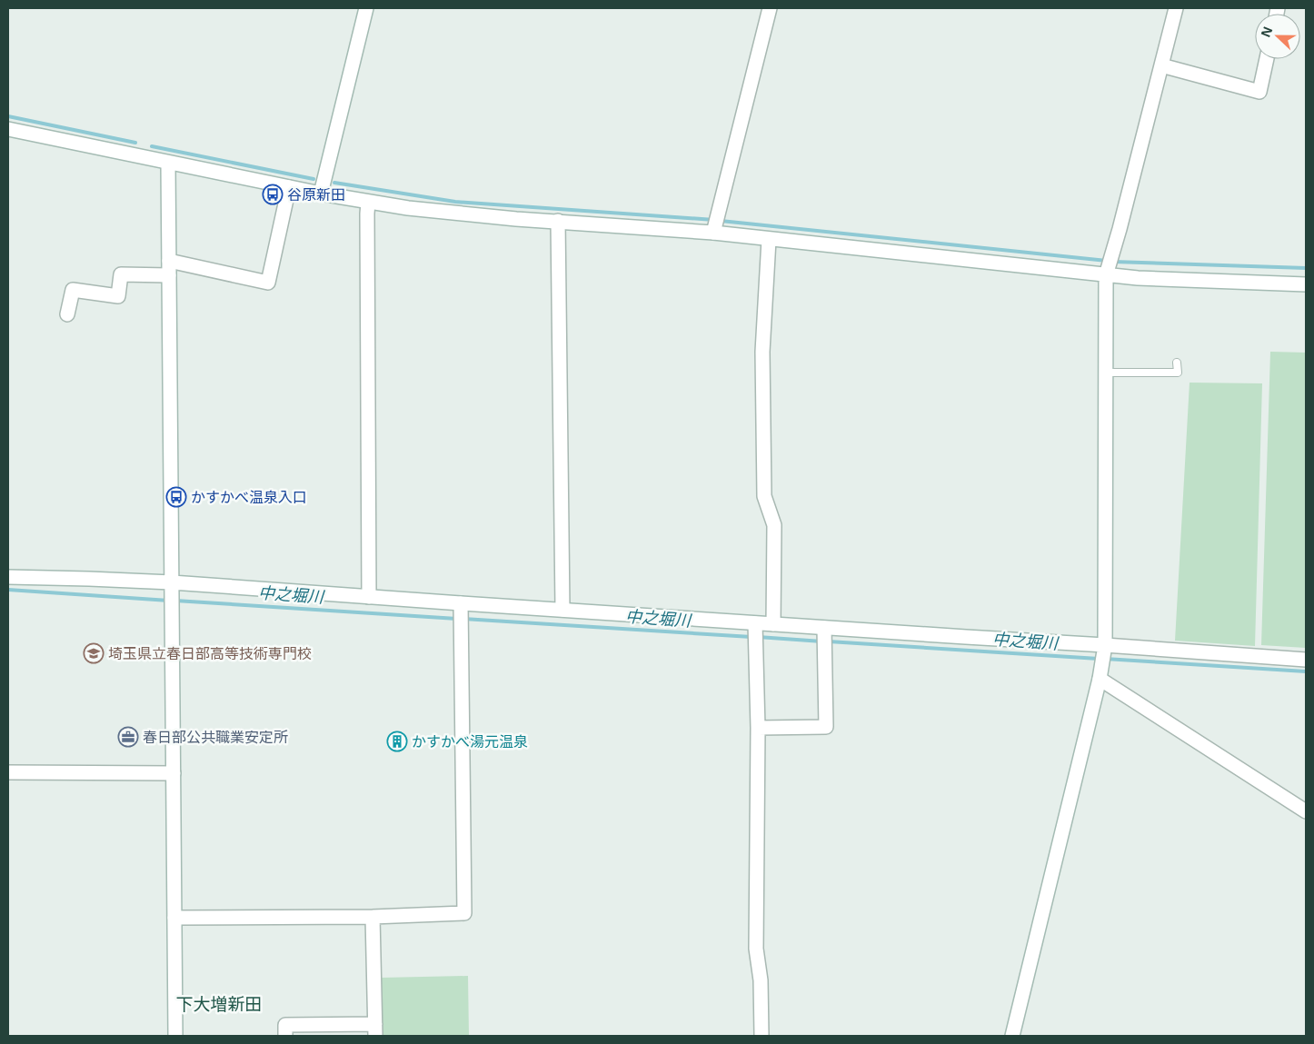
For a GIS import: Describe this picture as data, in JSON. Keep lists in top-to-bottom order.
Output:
{
  "districts": ["下大増新田"],
  "water": ["中之堀川"],
  "places": {
    "bus stop": ["谷原新田", "かすかべ温泉入口"],
    "school or university": ["埼玉県立春日部高等技術専門校"],
    "office": ["春日部公共職業安定所"],
    "building": ["かすかべ湯元温泉"]
  },
  "north": "left"
}
